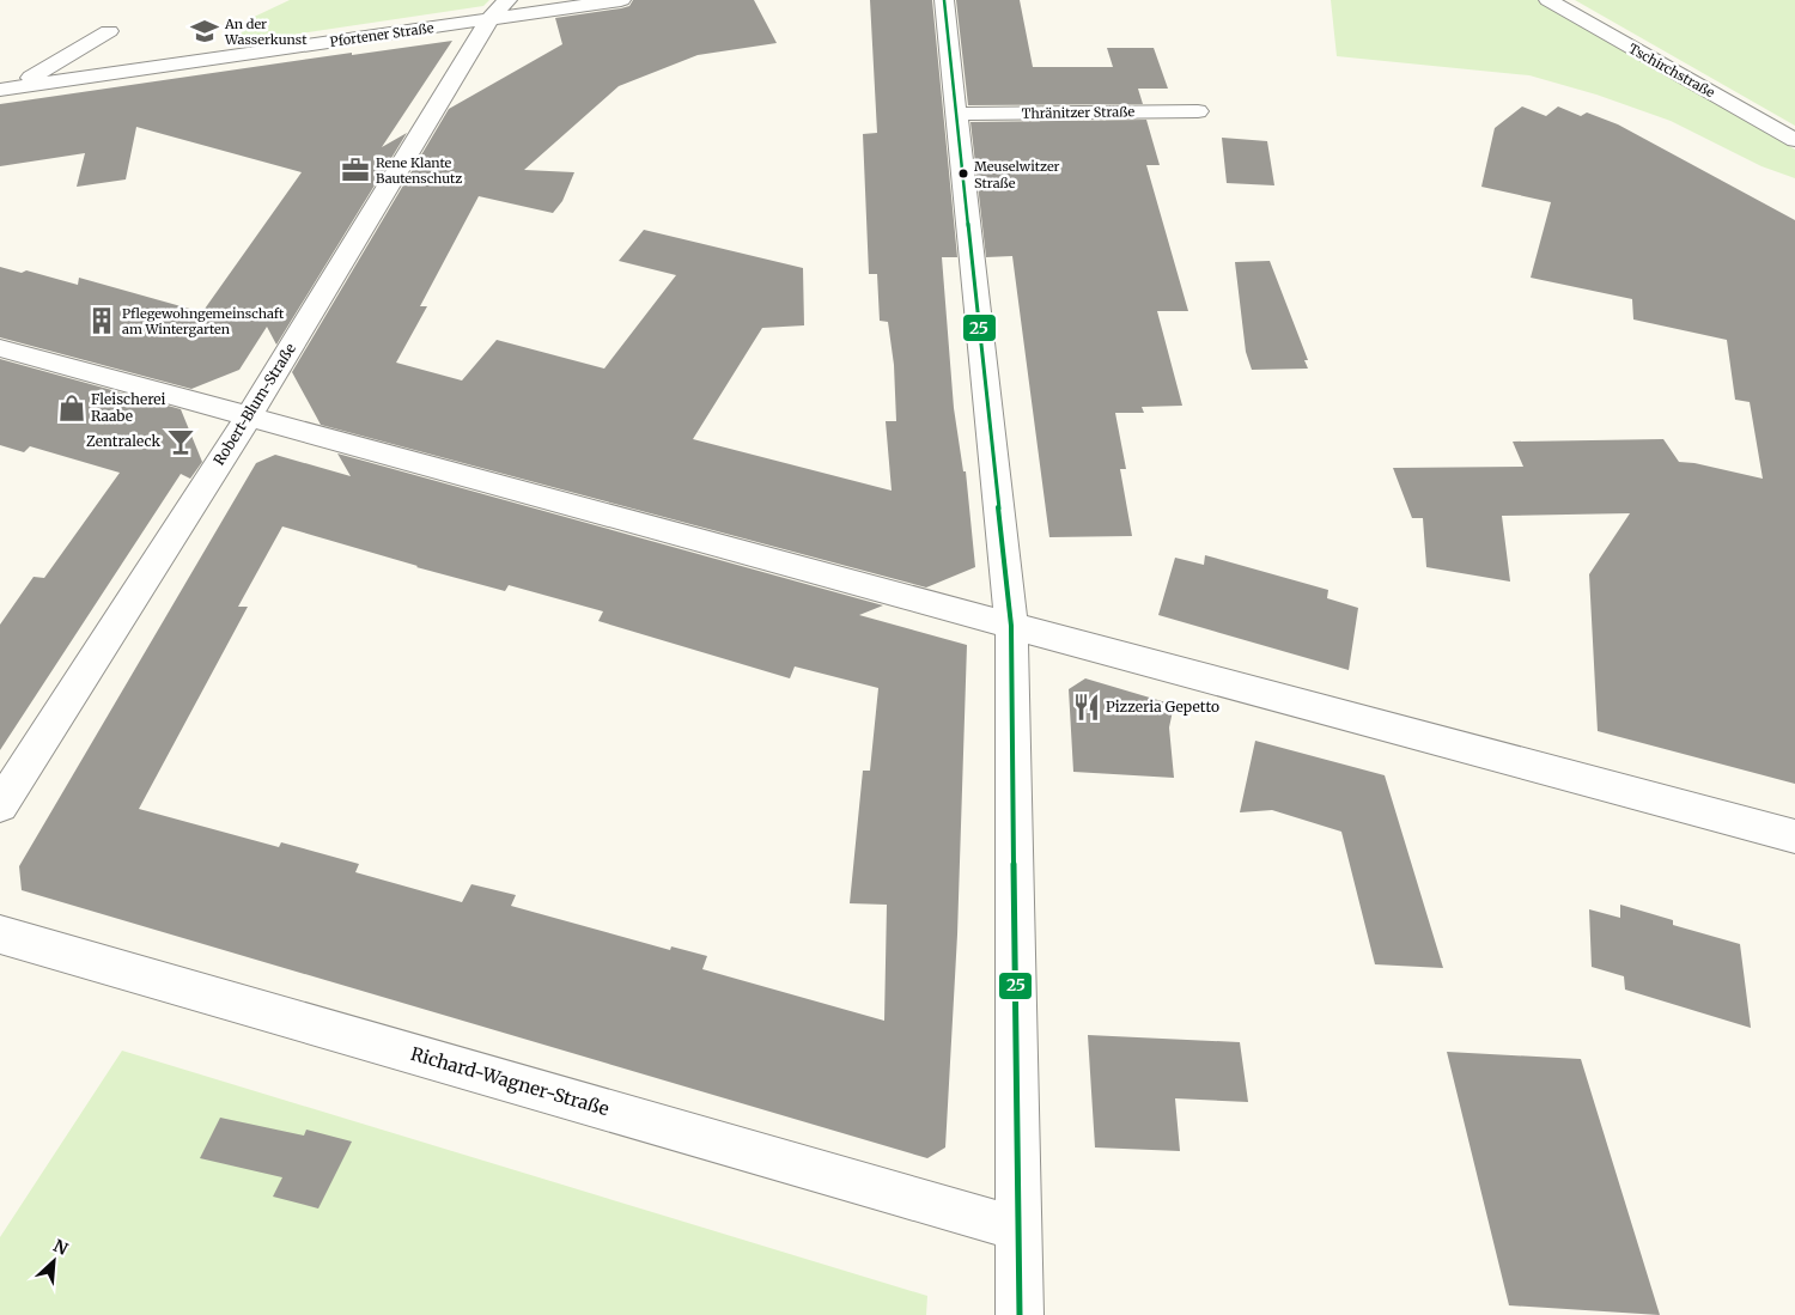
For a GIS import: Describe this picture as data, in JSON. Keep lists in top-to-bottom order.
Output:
{
  "streets": {
    "street": [
      "Pfortener Straße",
      "Tschirchstraße",
      "Thränitzer Straße",
      "Robert-Blum-Straße",
      "Richard-Wagner-Straße"
    ]
  },
  "crossings": [
    ["Pfortener Straße", "Robert-Blum-Straße"]
  ],
  "places": {
    "school or university": ["An der Wasserkunst"],
    "office": ["Rene Klante Bautenschutz"],
    "other": ["Meuselwitzer Straße"],
    "building": ["Pflegewohngemeinschaft am Wintergarten"],
    "shop": ["Fleischerei Raabe"],
    "bar": ["Zentraleck"],
    "restaurant": ["Pizzeria Gepetto"]
  },
  "lines": ["transit line 25"],
  "north": "top right"
}
